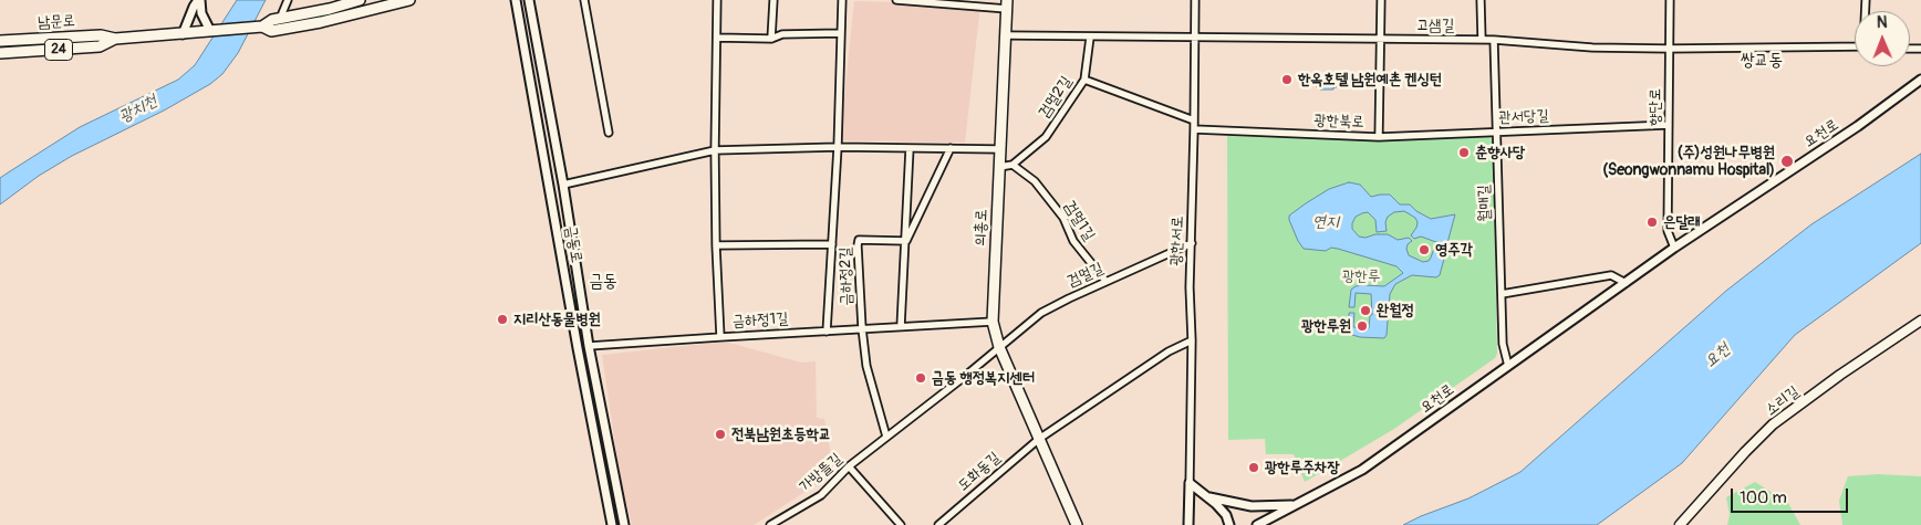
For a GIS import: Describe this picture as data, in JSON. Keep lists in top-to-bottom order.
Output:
{
  "streets": {
    "main road": [
      "남문로",
      "24",
      "의총로",
      "소리길"
    ],
    "street": [
      "고샘길",
      "검멀2길",
      "향단로",
      "관서당길",
      "광한북로",
      "요천로",
      "월매길",
      "검멀1길",
      "광한서로",
      "금동로",
      "검멀길",
      "금하정2길",
      "금하정1길",
      "도화동길",
      "가방뜰길"
    ]
  },
  "crossings": [
    ["고샘길", "향단로"],
    ["고샘길", "광한북로"],
    ["고샘길", "월매길"],
    ["고샘길", "의총로"],
    ["고샘길", "광한서로"],
    ["검멀2길", "검멀1길"],
    ["검멀2길", "광한서로"],
    ["향단로", "관서당길"],
    ["향단로", "요천로"],
    ["관서당길", "광한북로"],
    ["관서당길", "월매길"],
    ["광한북로", "광한서로"],
    ["요천로", "월매길"],
    ["검멀1길", "검멀길"],
    ["의총로", "검멀길"],
    ["의총로", "도화동길"],
    ["의총로", "가방뜰길"],
    ["광한서로", "검멀길"],
    ["검멀길", "가방뜰길"],
    ["금하정2길", "금하정1길"]
  ],
  "districts": ["쌍교동", "금동"],
  "water": ["광치천", "연지", "요천"],
  "parks": ["광한루"],
  "places": [
    "한옥호텔 남원예촌 켄싱턴",
    "춘향사당",
    "(주)성원나무병원 (Seongwonnamu Hospital)",
    "은달래",
    "영주각",
    "완월정",
    "지리산동물병원",
    "광한루원",
    "금동 행정복지센터",
    "전북남원초등학교",
    "광한루주차장"
  ],
  "scale_bar": "100 m",
  "north": "top"
}
